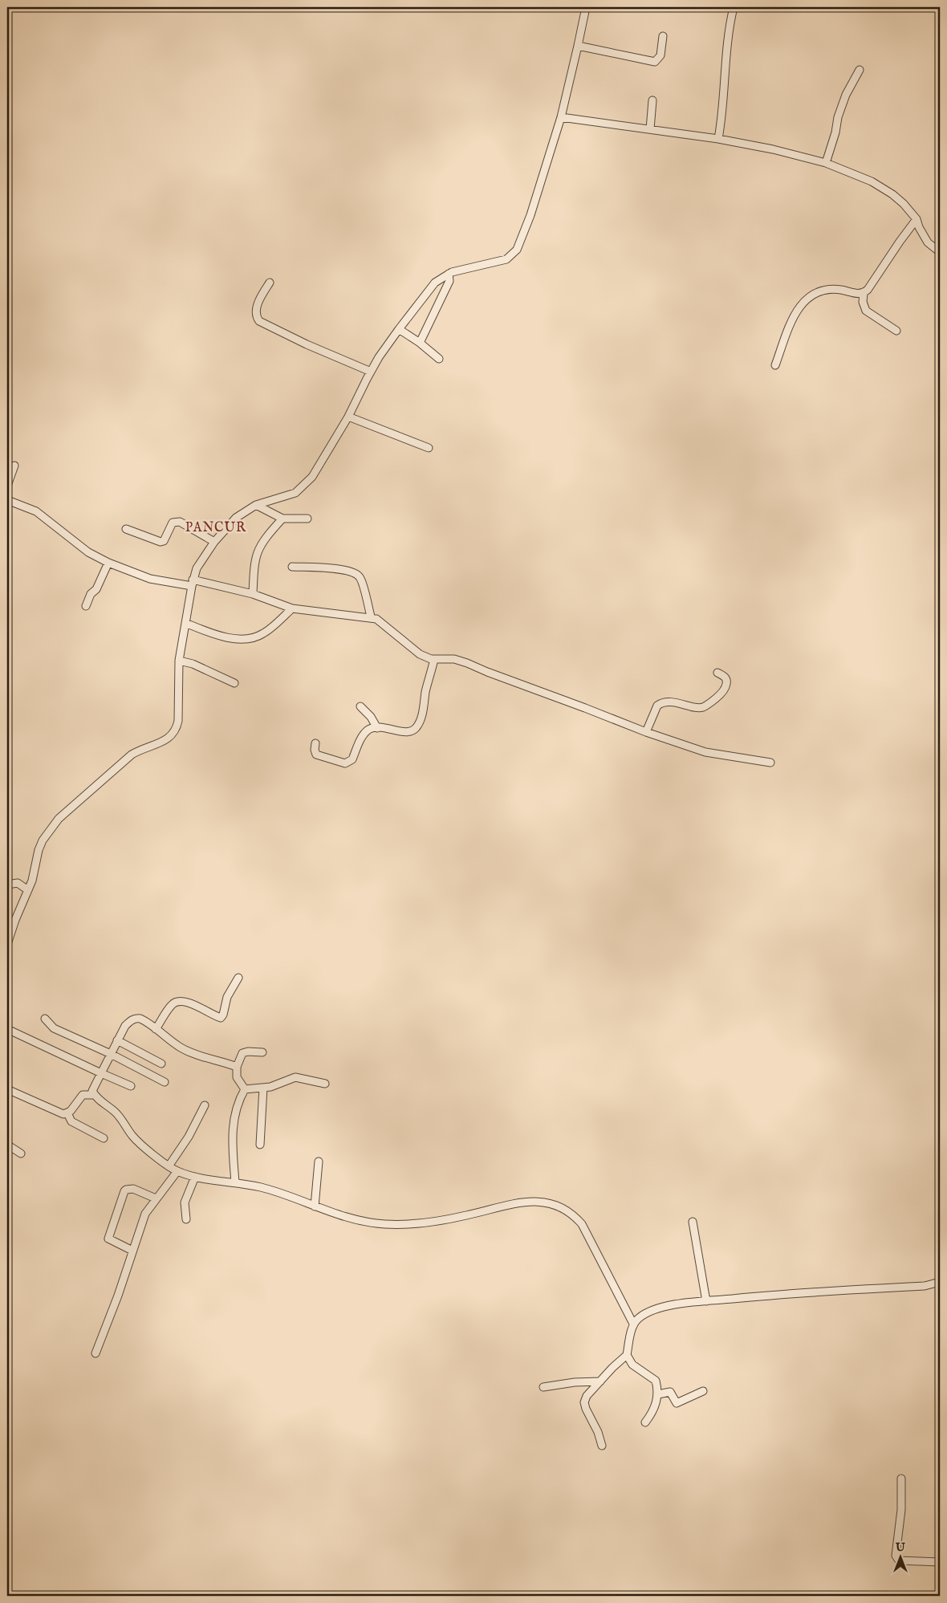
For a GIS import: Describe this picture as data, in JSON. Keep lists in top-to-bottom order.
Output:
{
  "districts": ["PANCUR"],
  "north": "top"
}
